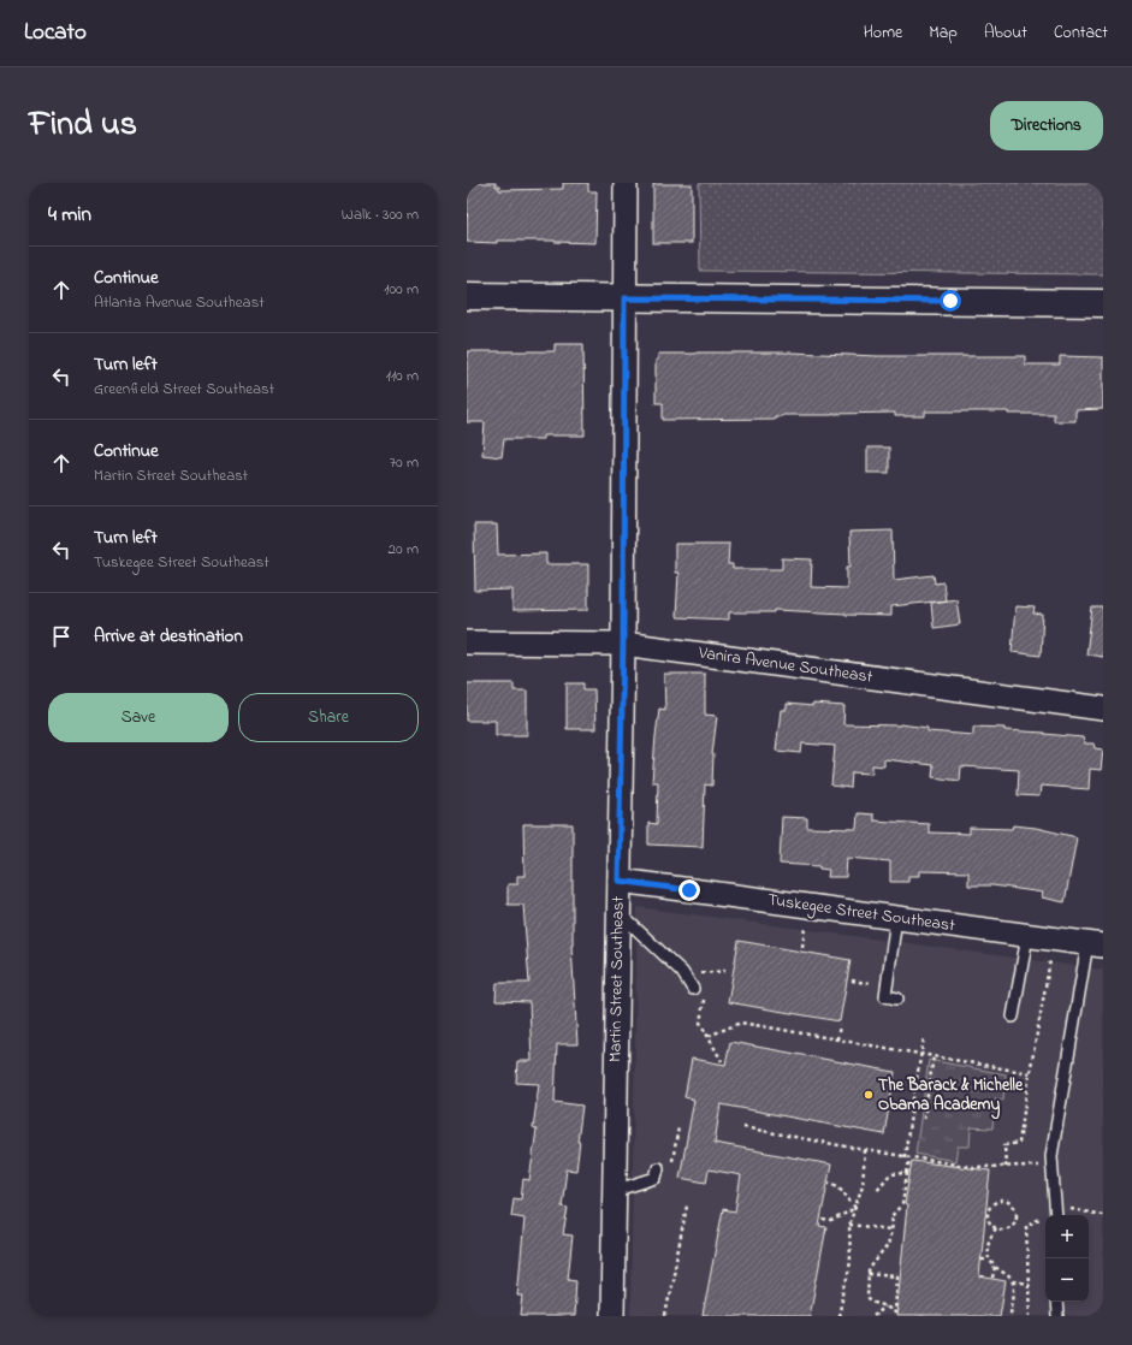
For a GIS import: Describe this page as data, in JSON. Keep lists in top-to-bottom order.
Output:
{
  "streets": {
    "street": ["Vanira Avenue Southeast", "Tuskegee Street Southeast", "Martin Street Southeast"]
  },
  "crossings": [
    ["Vanira Avenue Southeast", "Martin Street Southeast"],
    ["Tuskegee Street Southeast", "Martin Street Southeast"]
  ],
  "places": ["The Barack & Michelle Obama Academy"],
  "page": {
    "header": "Locato",
    "nav": [
      "Home",
      "Map",
      "About",
      "Contact"
    ],
    "title": "Find us",
    "buttons": [
      "Directions",
      ["Save", "Share"]
    ],
    "heading": ["4 min", "Walk · 300 m"],
    "list": [
      ["Continue", "Atlanta Avenue Southeast", "100 m"],
      ["Turn left", "Greenfield Street Southeast", "110 m"],
      ["Continue", "Martin Street Southeast", "70 m"],
      ["Turn left", "Tuskegee Street Southeast", "20 m"],
      "Arrive at destination"
    ],
    "map_buttons": ["+", "−"]
  }
}
